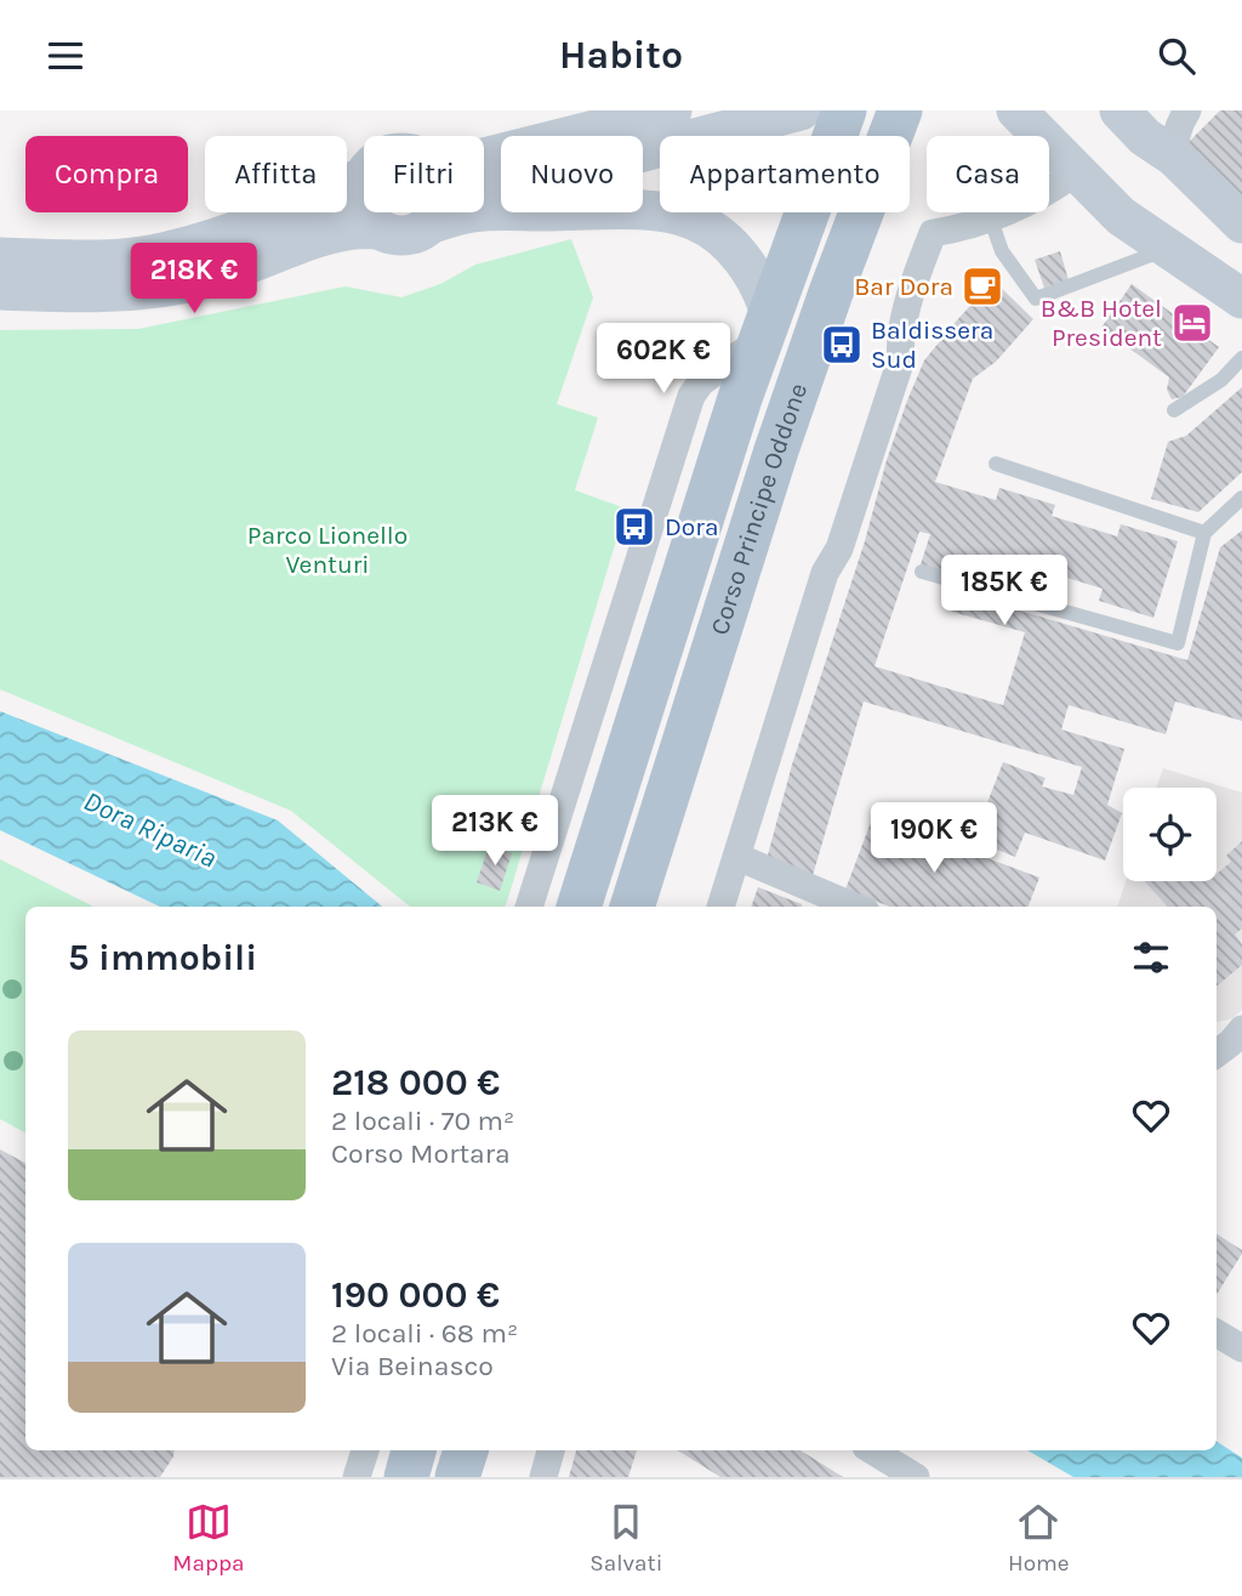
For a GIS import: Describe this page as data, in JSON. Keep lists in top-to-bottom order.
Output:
{
  "streets": {
    "main road": ["Corso Principe Oddone"]
  },
  "water": ["Dora Riparia"],
  "parks": ["Parco Lionello Venturi"],
  "places": {
    "cafe": ["Bar Dora"],
    "hotel": ["B&B Hotel President"],
    "bus stop": ["Baldissera Sud", "Dora"]
  },
  "page": {
    "header": "Habito",
    "chip": [
      "Compra",
      "Affitta",
      "Filtri",
      "Nuovo",
      "Appartamento",
      "Casa"
    ],
    "price": [
      "218K €",
      "602K €",
      "185K €",
      "213K €",
      "190K €"
    ],
    "heading": "5 immobili",
    "list": [
      {
        "name": "218 000 €",
        "note": "2 locali · 70 m² · Corso Mortara"
      },
      {
        "name": "190 000 €",
        "note": "2 locali · 68 m² · Via Beinasco"
      }
    ],
    "tabs": ["Mappa", "Salvati", "Home"]
  }
}
